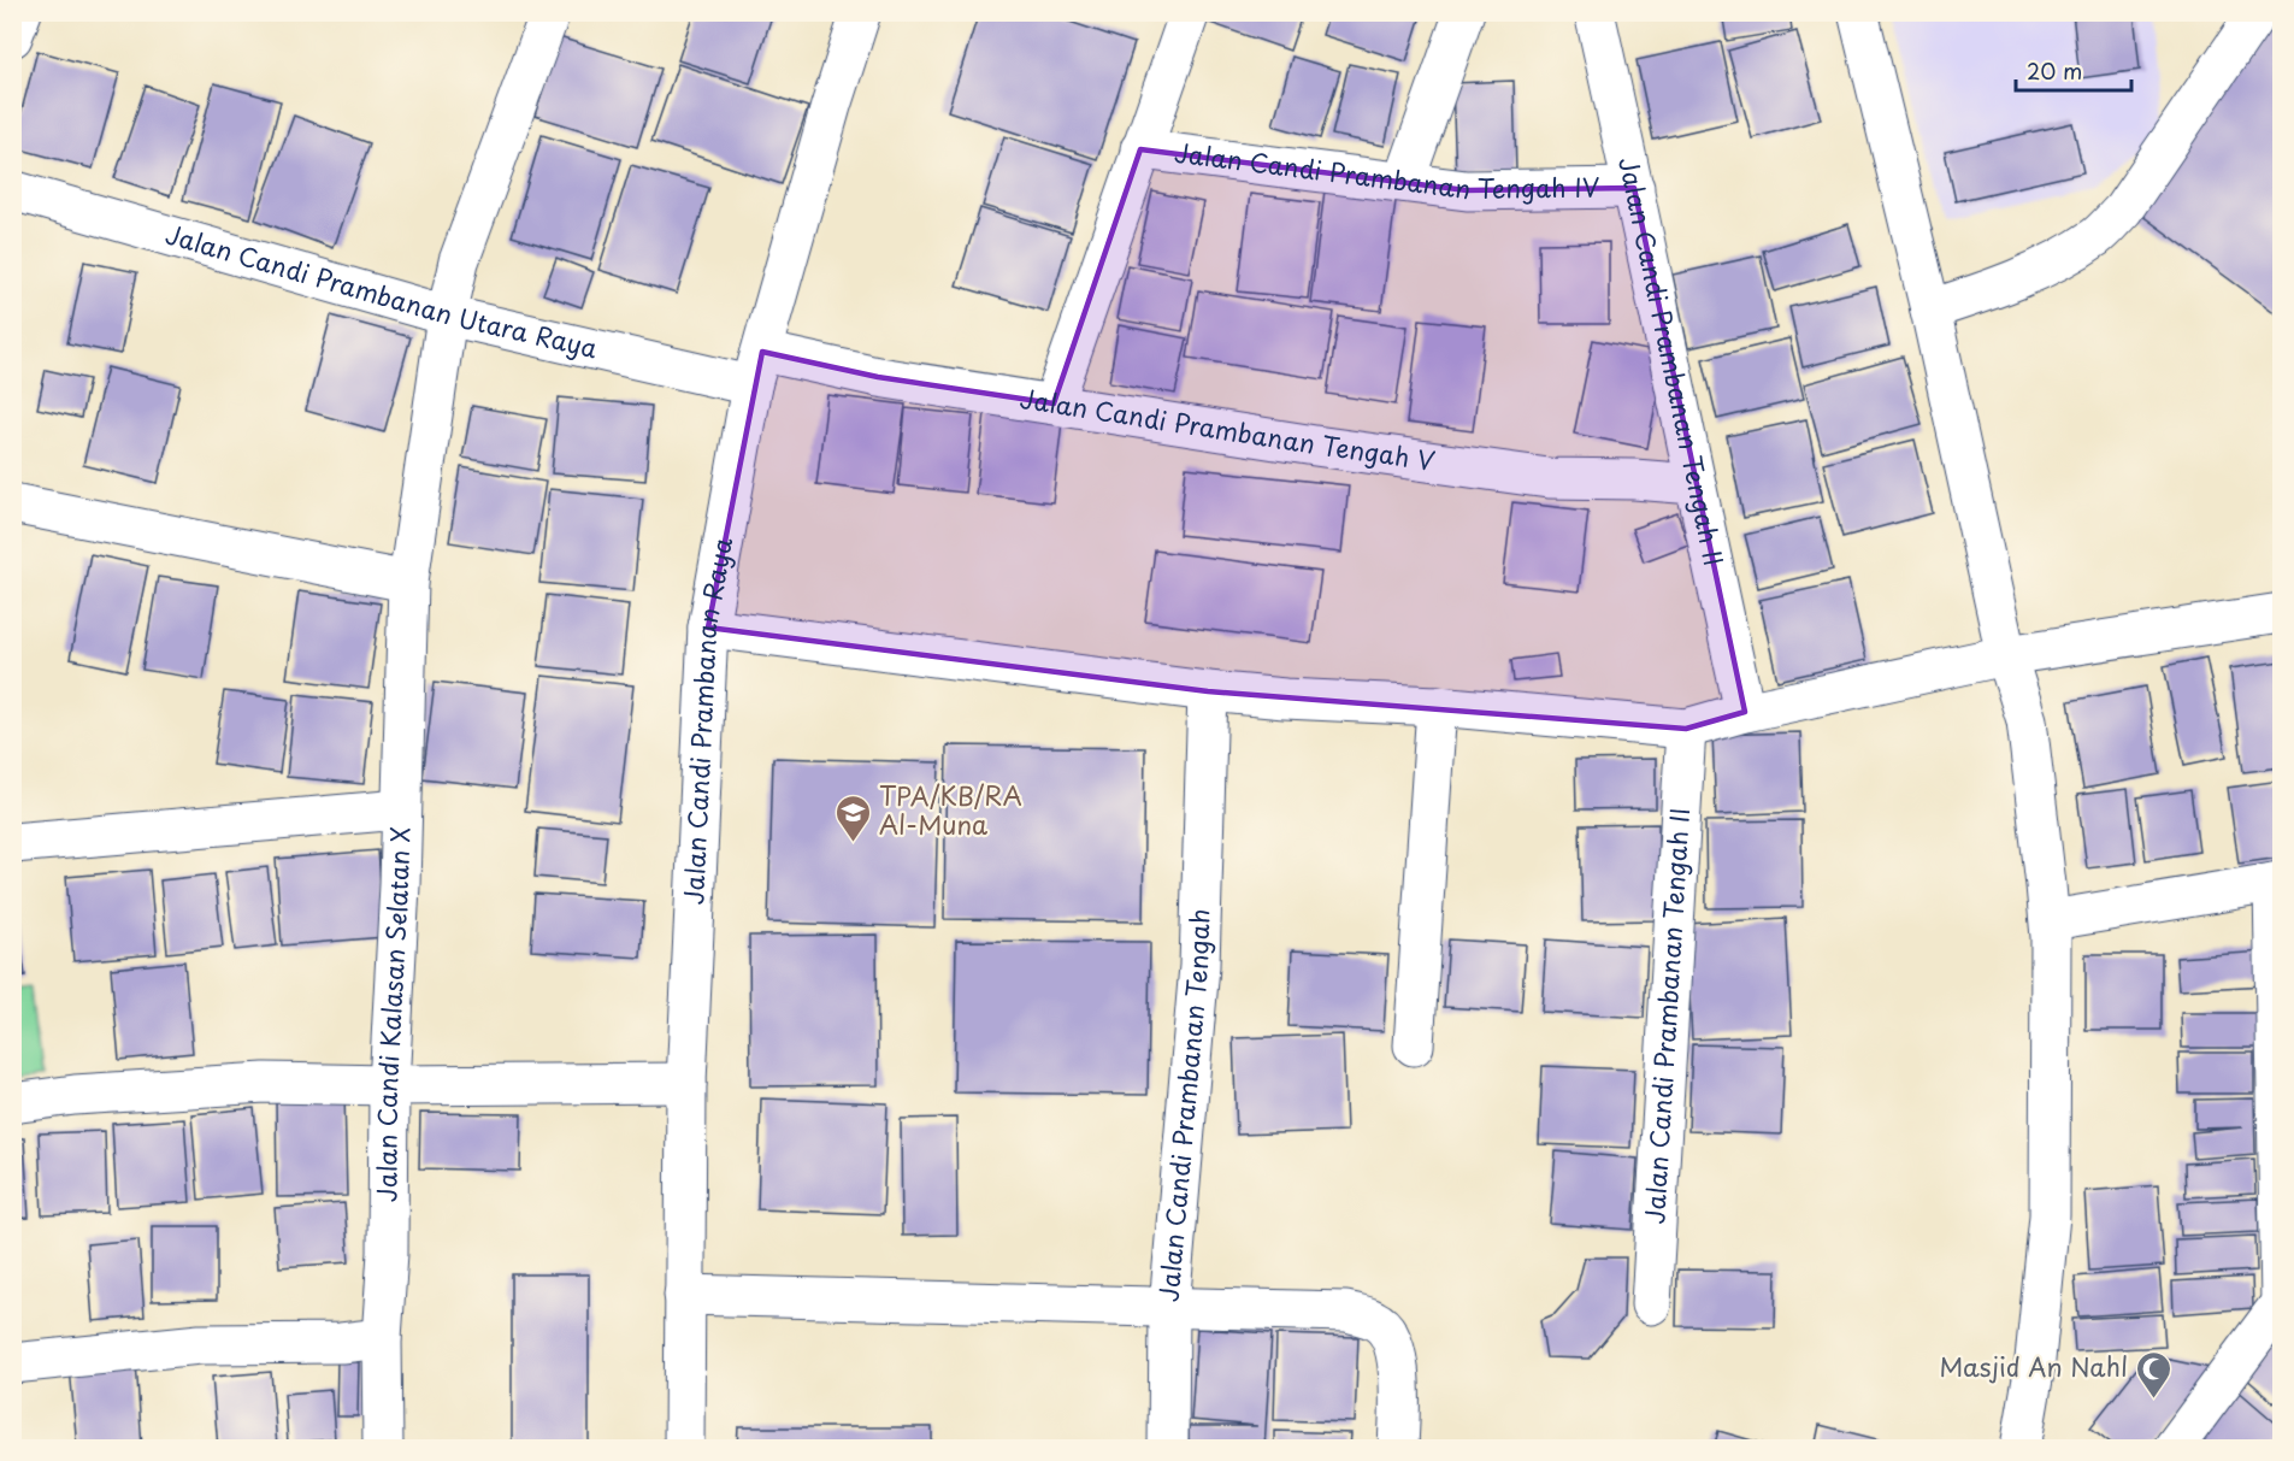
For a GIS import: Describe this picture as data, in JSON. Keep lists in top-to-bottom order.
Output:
{
  "streets": {
    "street": [
      "Jalan Candi Prambanan Tengah IV",
      "Jalan Candi Prambanan Utara Raya",
      "Jalan Candi Prambanan Tengah II",
      "Jalan Candi Prambanan Tengah V",
      "Jalan Candi Prambanan Raya",
      "Jalan Candi Kalasan Selatan X",
      "Jalan Candi Prambanan Tengah"
    ]
  },
  "crossings": [
    ["Jalan Candi Prambanan Tengah IV", "Jalan Candi Prambanan Tengah II"],
    ["Jalan Candi Prambanan Utara Raya", "Jalan Candi Prambanan Tengah V"],
    ["Jalan Candi Prambanan Utara Raya", "Jalan Candi Prambanan Raya"],
    ["Jalan Candi Prambanan Utara Raya", "Jalan Candi Kalasan Selatan X"],
    ["Jalan Candi Prambanan Tengah II", "Jalan Candi Prambanan Tengah V"],
    ["Jalan Candi Prambanan Tengah V", "Jalan Candi Prambanan Raya"]
  ],
  "places": {
    "school or university": ["TPA/KB/RA Al-Muna"],
    "mosque": ["Masjid An Nahl"]
  },
  "scale_bar": "20 m"
}
